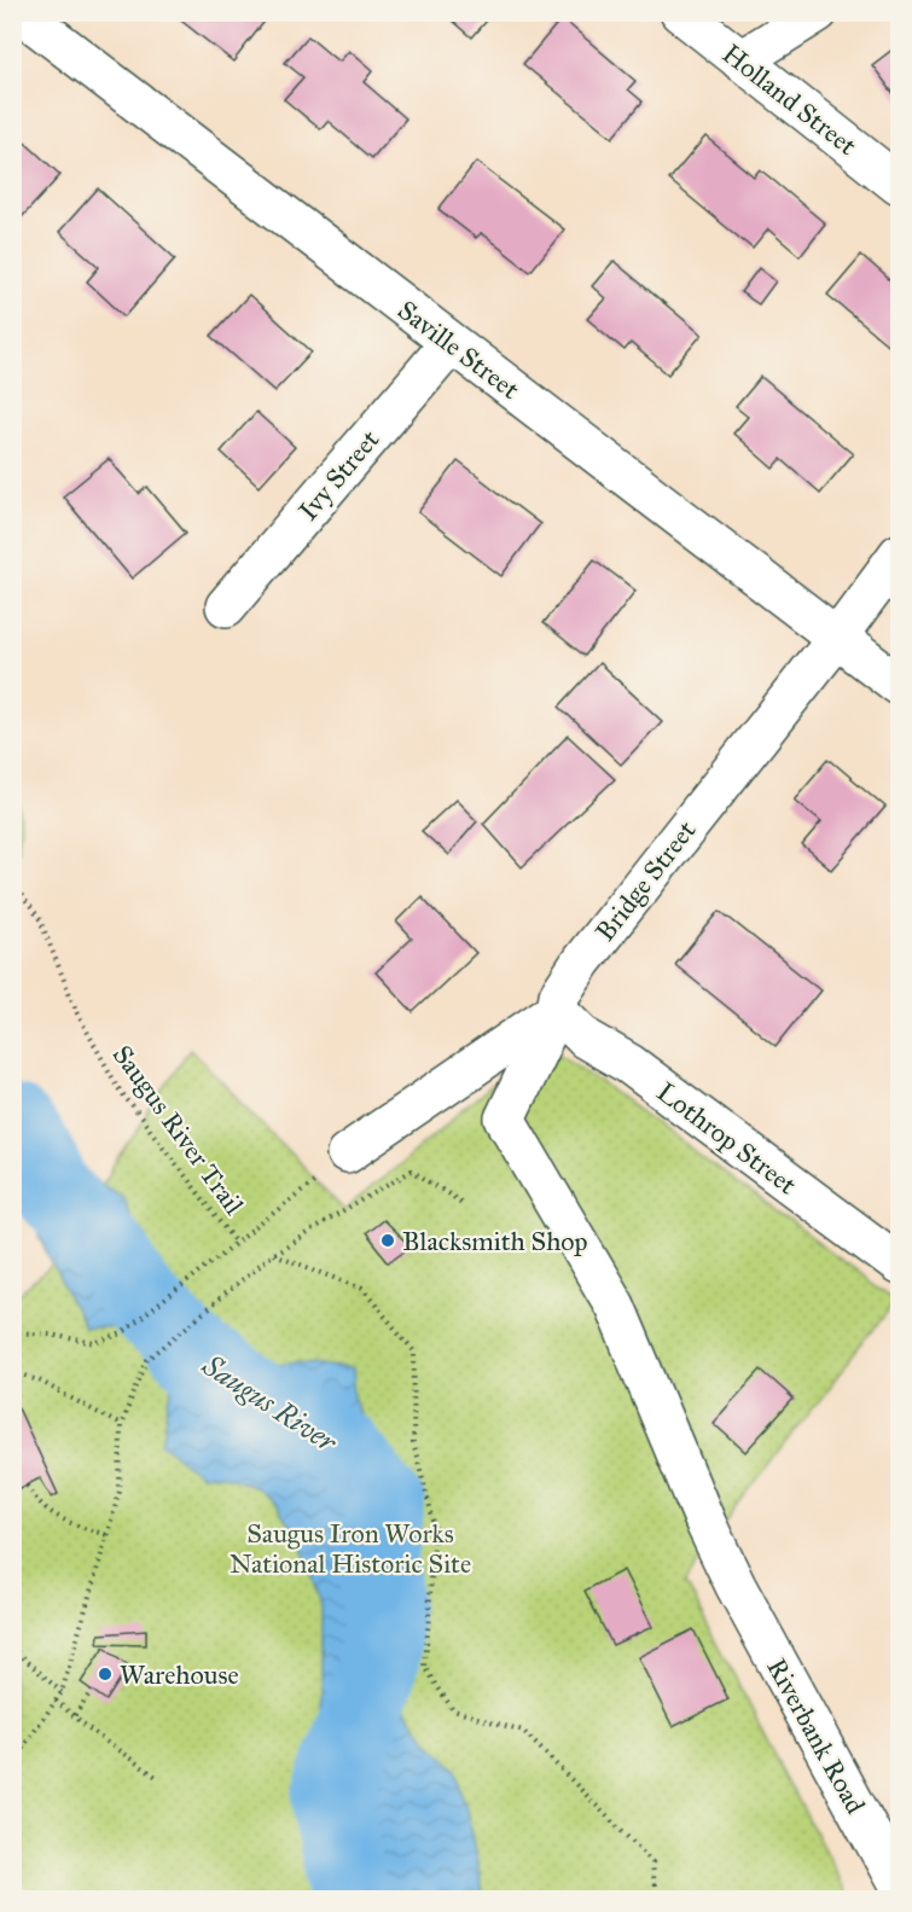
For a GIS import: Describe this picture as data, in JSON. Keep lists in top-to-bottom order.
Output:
{
  "streets": {
    "street": [
      "Holland Street",
      "Saville Street",
      "Ivy Street",
      "Bridge Street",
      "Lothrop Street",
      "Riverbank Road"
    ],
    "path": ["Saugus River Trail"]
  },
  "crossings": [
    ["Saville Street", "Ivy Street"],
    ["Saville Street", "Bridge Street"],
    ["Bridge Street", "Lothrop Street"],
    ["Bridge Street", "Riverbank Road"]
  ],
  "water": ["Saugus River"],
  "parks": ["Saugus Iron Works National Historic Site"],
  "places": ["Blacksmith Shop", "Warehouse"]
}
